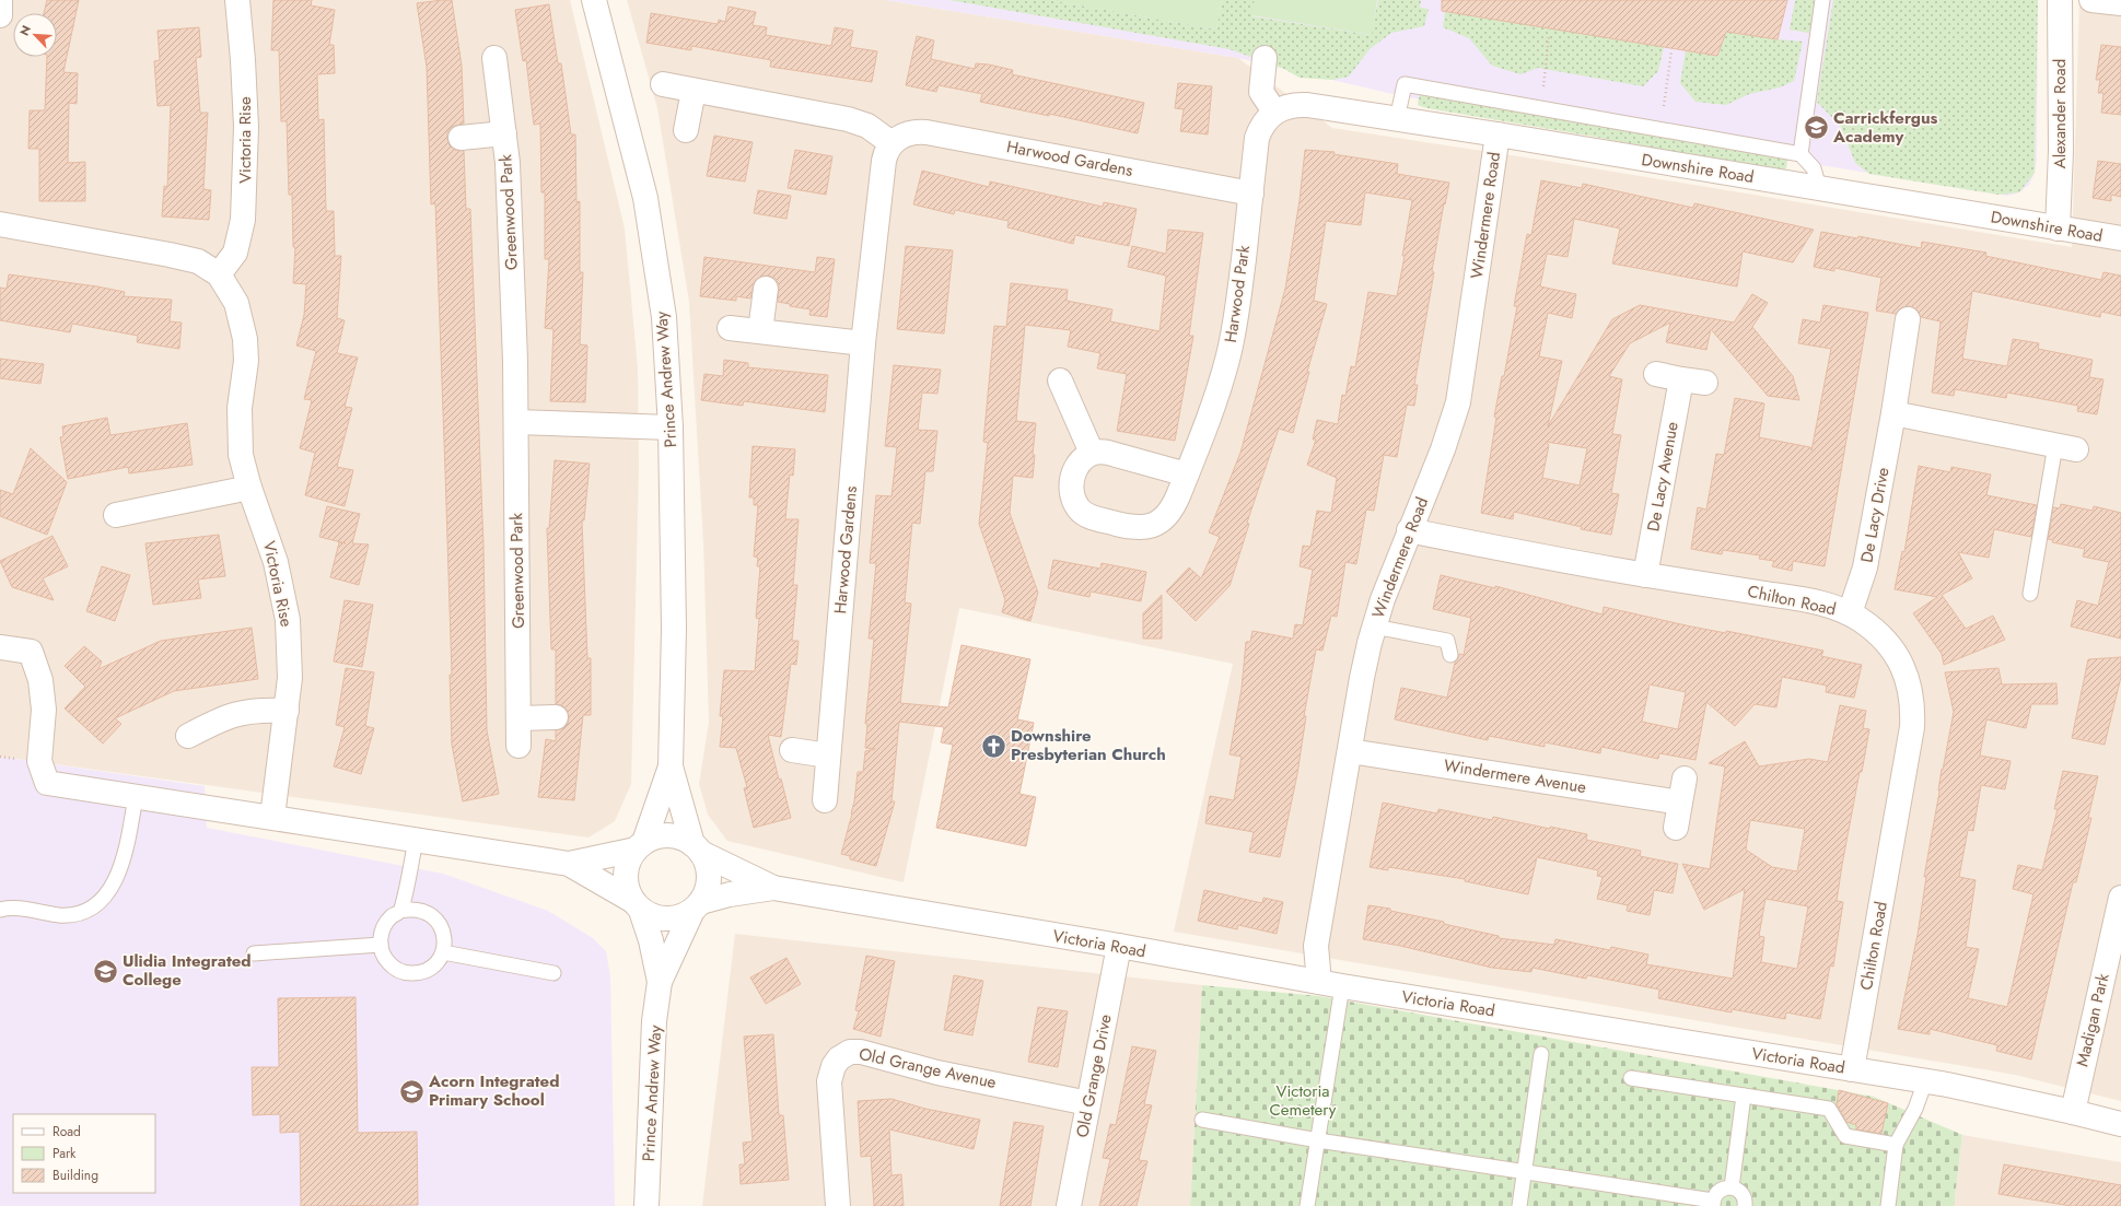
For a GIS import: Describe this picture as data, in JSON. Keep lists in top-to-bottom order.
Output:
{
  "streets": {
    "street": [
      "Alexander Road",
      "Victoria Rise",
      "Harwood Gardens",
      "Downshire Road",
      "Greenwood Park",
      "Windermere Road",
      "Harwood Park",
      "Prince Andrew Way",
      "De Lacy Avenue",
      "De Lacy Drive",
      "Chilton Road",
      "Windermere Avenue",
      "Victoria Road",
      "Madigan Park",
      "Old Grange Avenue",
      "Old Grange Drive"
    ]
  },
  "crossings": [
    ["Alexander Road", "Downshire Road"],
    ["Harwood Gardens", "Harwood Park"],
    ["Downshire Road", "Windermere Road"],
    ["Downshire Road", "Harwood Park"],
    ["Windermere Road", "Chilton Road"],
    ["Windermere Road", "Windermere Avenue"],
    ["Windermere Road", "Victoria Road"],
    ["Prince Andrew Way", "Victoria Road"],
    ["De Lacy Avenue", "Chilton Road"],
    ["De Lacy Drive", "Chilton Road"],
    ["Chilton Road", "Victoria Road"],
    ["Victoria Road", "Madigan Park"],
    ["Victoria Road", "Old Grange Drive"],
    ["Old Grange Avenue", "Old Grange Drive"]
  ],
  "parks": ["Victoria Cemetery"],
  "places": {
    "school or university": ["Carrickfergus Academy", "Ulidia Integrated College", "Acorn Integrated Primary School"],
    "church": ["Downshire Presbyterian Church"]
  },
  "legend": ["Road", "Park", "Building"],
  "north": "top left"
}
